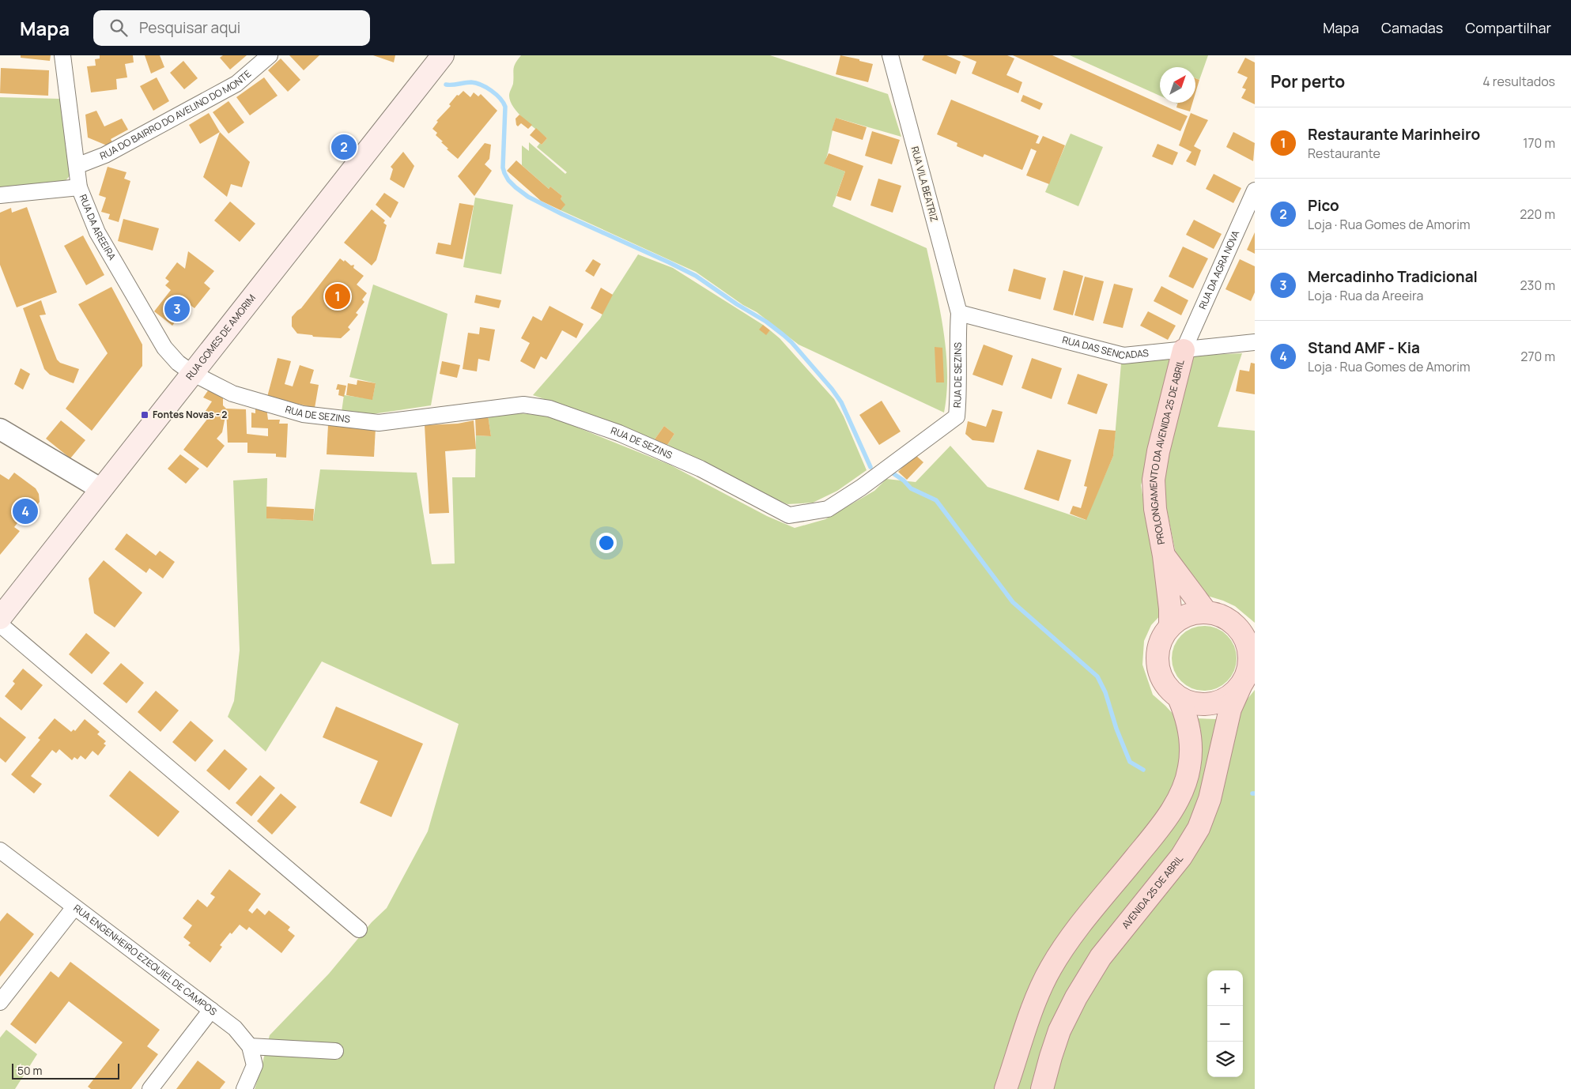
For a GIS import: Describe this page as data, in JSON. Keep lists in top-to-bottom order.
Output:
{
  "streets": {
    "main road": ["RUA GOMES DE AMORIM", "PROLONGAMENTO DA AVENIDA 25 DE ABRIL", "AVENIDA 25 DE ABRIL"],
    "street": [
      "RUA DO BAIRRO DO AVELINO DO MONTE",
      "RUA VILA BEATRIZ",
      "RUA DA AREEIRA",
      "RUA DA AGRA NOVA",
      "RUA DAS SENCADAS",
      "RUA DE SEZINS",
      "RUA ENGENHEIRO EZEQUIEL DE CAMPOS"
    ]
  },
  "crossings": [
    ["RUA DO BAIRRO DO AVELINO DO MONTE", "RUA DA AREEIRA"],
    ["RUA VILA BEATRIZ", "RUA DAS SENCADAS"],
    ["RUA VILA BEATRIZ", "RUA DE SEZINS"],
    ["RUA DA AREEIRA", "RUA GOMES DE AMORIM"],
    ["RUA DA AREEIRA", "RUA DE SEZINS"],
    ["RUA DA AGRA NOVA", "RUA DAS SENCADAS"],
    ["RUA DA AGRA NOVA", "PROLONGAMENTO DA AVENIDA 25 DE ABRIL"],
    ["RUA GOMES DE AMORIM", "RUA DE SEZINS"],
    ["RUA DAS SENCADAS", "RUA DE SEZINS"],
    ["RUA DAS SENCADAS", "PROLONGAMENTO DA AVENIDA 25 DE ABRIL"],
    ["PROLONGAMENTO DA AVENIDA 25 DE ABRIL", "AVENIDA 25 DE ABRIL"]
  ],
  "places": {
    "transit": ["Fontes Novas - 2"]
  },
  "scale_bar": "50 m",
  "north": "top right",
  "page": {
    "header": "Mapa",
    "search": "Pesquisar aqui",
    "nav": ["Mapa", "Camadas", "Compartilhar"],
    "heading": ["Por perto", "4 resultados"],
    "list": [
      {
        "mark": "1",
        "name": "Restaurante Marinheiro",
        "note": "Restaurante",
        "value": "170 m"
      },
      {
        "mark": "2",
        "name": "Pico",
        "note": "Loja · Rua Gomes de Amorim",
        "value": "220 m"
      },
      {
        "mark": "3",
        "name": "Mercadinho Tradicional",
        "note": "Loja · Rua da Areeira",
        "value": "230 m"
      },
      {
        "mark": "4",
        "name": "Stand AMF - Kia",
        "note": "Loja · Rua Gomes de Amorim",
        "value": "270 m"
      }
    ],
    "pins": [
      "2",
      "1",
      "3",
      "4"
    ],
    "map_buttons": ["+", "−"],
    "scale": "50 m"
  }
}
